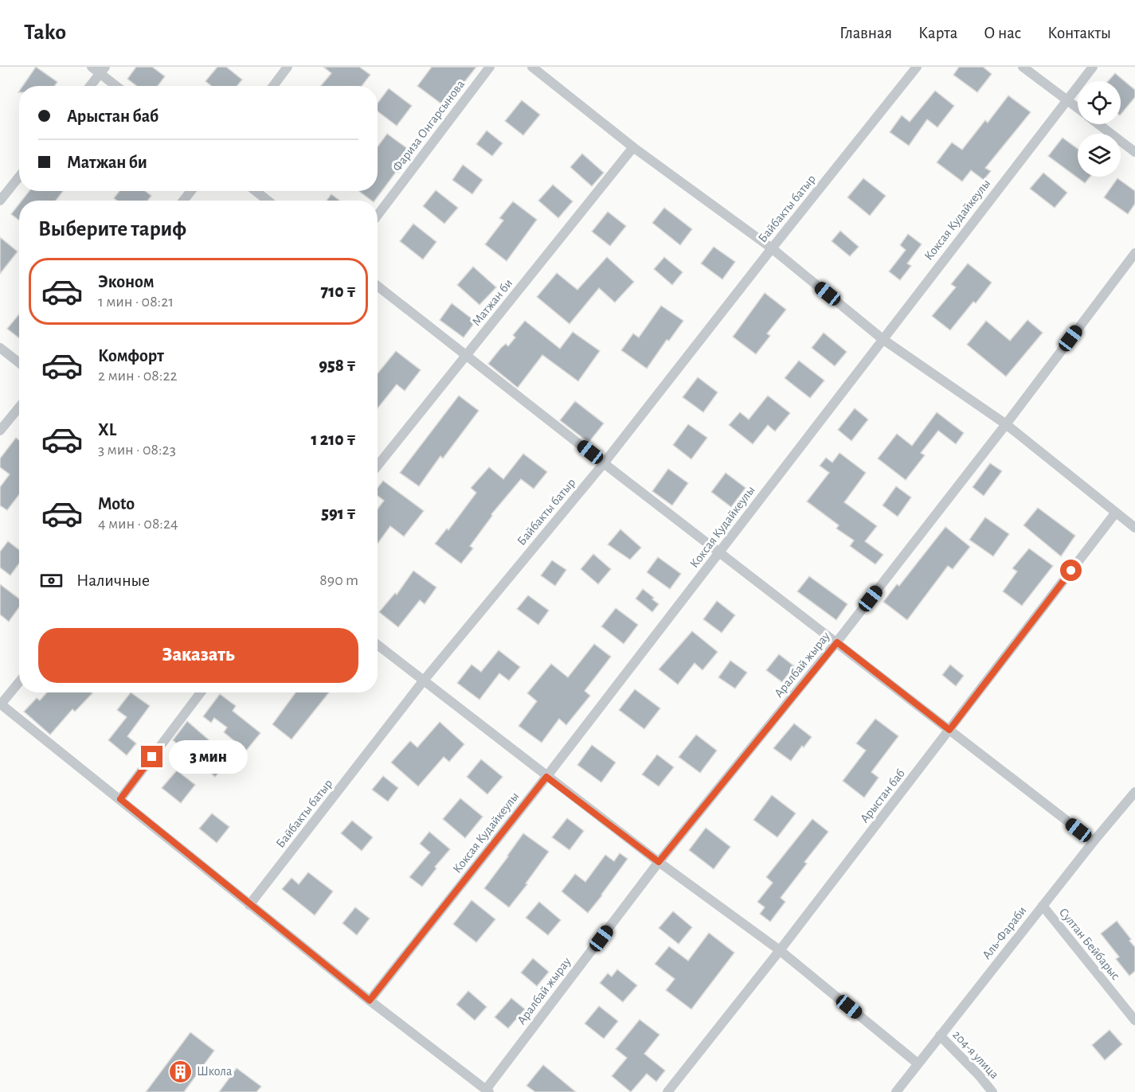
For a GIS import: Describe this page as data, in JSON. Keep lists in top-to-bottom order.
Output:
{
  "streets": {
    "street": [
      "Фариза Онгарсынова",
      "Байбакты батыр",
      "Коксая Кудайкеулы",
      "Матжан би",
      "Аралбай жырау",
      "Арыстан баб",
      "Аль-Фараби",
      "Султан Бейбарыс",
      "204-я улица"
    ]
  },
  "crossings": [
    ["Аль-Фараби", "Султан Бейбарыс"],
    ["Аль-Фараби", "204-я улица"]
  ],
  "places": {
    "building": ["Школа"]
  },
  "page": {
    "header": "Tako",
    "nav": [
      "Главная",
      "Карта",
      "О нас",
      "Контакты"
    ],
    "banner": ["Арыстан баб", "Матжан би"],
    "heading": "Выберите тариф",
    "list": [
      {
        "name": "Эконом",
        "note": "1 мин · 08:21",
        "value": "710 ₸"
      },
      {
        "name": "Комфорт",
        "note": "2 мин · 08:22",
        "value": "958 ₸"
      },
      {
        "name": "XL",
        "note": "3 мин · 08:23",
        "value": "1 210 ₸"
      },
      {
        "name": "Moto",
        "note": "4 мин · 08:24",
        "value": "591 ₸"
      }
    ],
    "pay": ["Наличные", "890 m"],
    "buttons": "Заказать",
    "bubble": "3 мин"
  }
}
